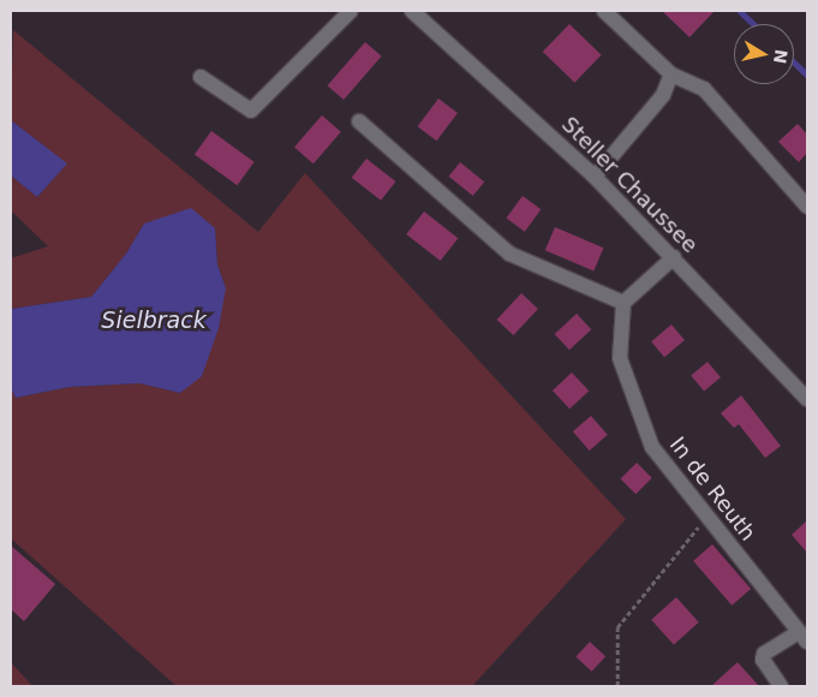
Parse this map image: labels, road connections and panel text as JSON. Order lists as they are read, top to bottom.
{
  "streets": {
    "street": ["Steller Chaussee", "In de Reuth"]
  },
  "water": ["Sielbrack"],
  "north": "right"
}
